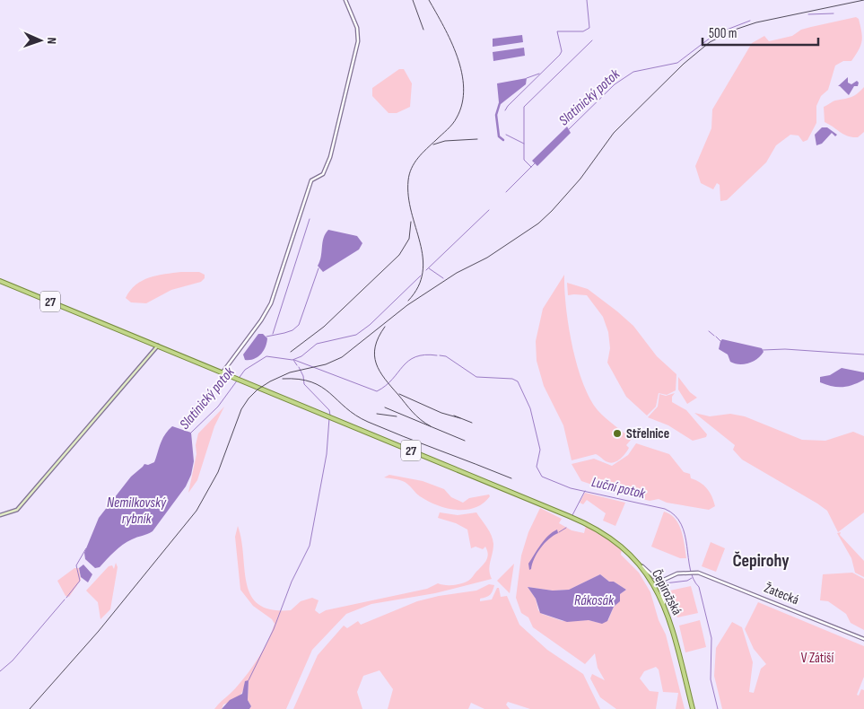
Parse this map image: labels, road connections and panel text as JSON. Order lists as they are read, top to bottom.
{
  "streets": {
    "main road": ["27", "Čepirožská"],
    "street": ["Žatecká"]
  },
  "crossings": [
    ["27", "Čepirožská"],
    ["Čepirožská", "Žatecká"]
  ],
  "districts": ["Čepirohy"],
  "water": [
    "Slatinický potok",
    "Luční potok",
    "Nemilkovský rybník",
    "Rákosák"
  ],
  "parks": ["V Zátiší"],
  "places": ["Střelnice"],
  "scale_bar": "500 m",
  "north": "right"
}
